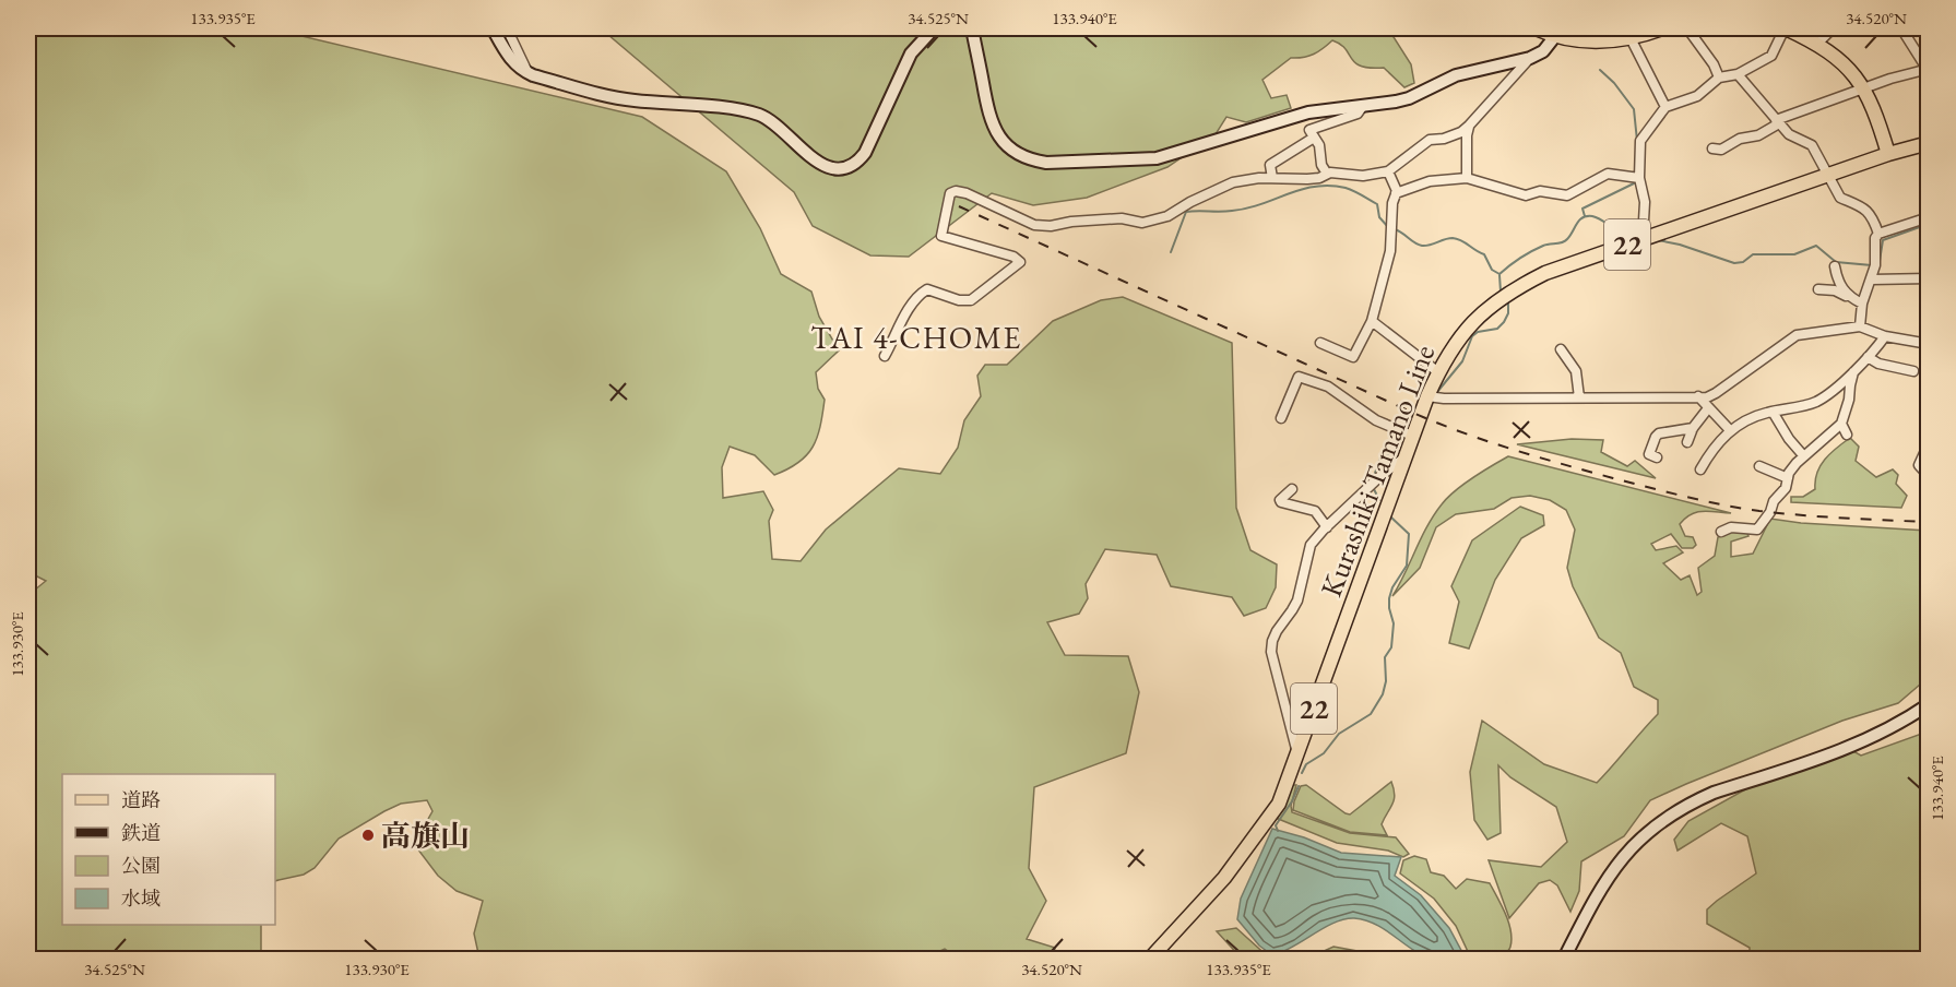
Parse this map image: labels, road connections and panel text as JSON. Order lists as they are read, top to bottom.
{
  "streets": {
    "main road": ["22", "Kurashiki Tamano Line"]
  },
  "districts": ["TAI 4-CHOME"],
  "places": ["高旗山"],
  "legend": [
    "道路",
    "鉄道",
    "公園",
    "水域"
  ],
  "coordinates": [
    "133.935°E",
    "34.525°N",
    "133.940°E",
    "34.520°N",
    "133.930°E"
  ]
}
